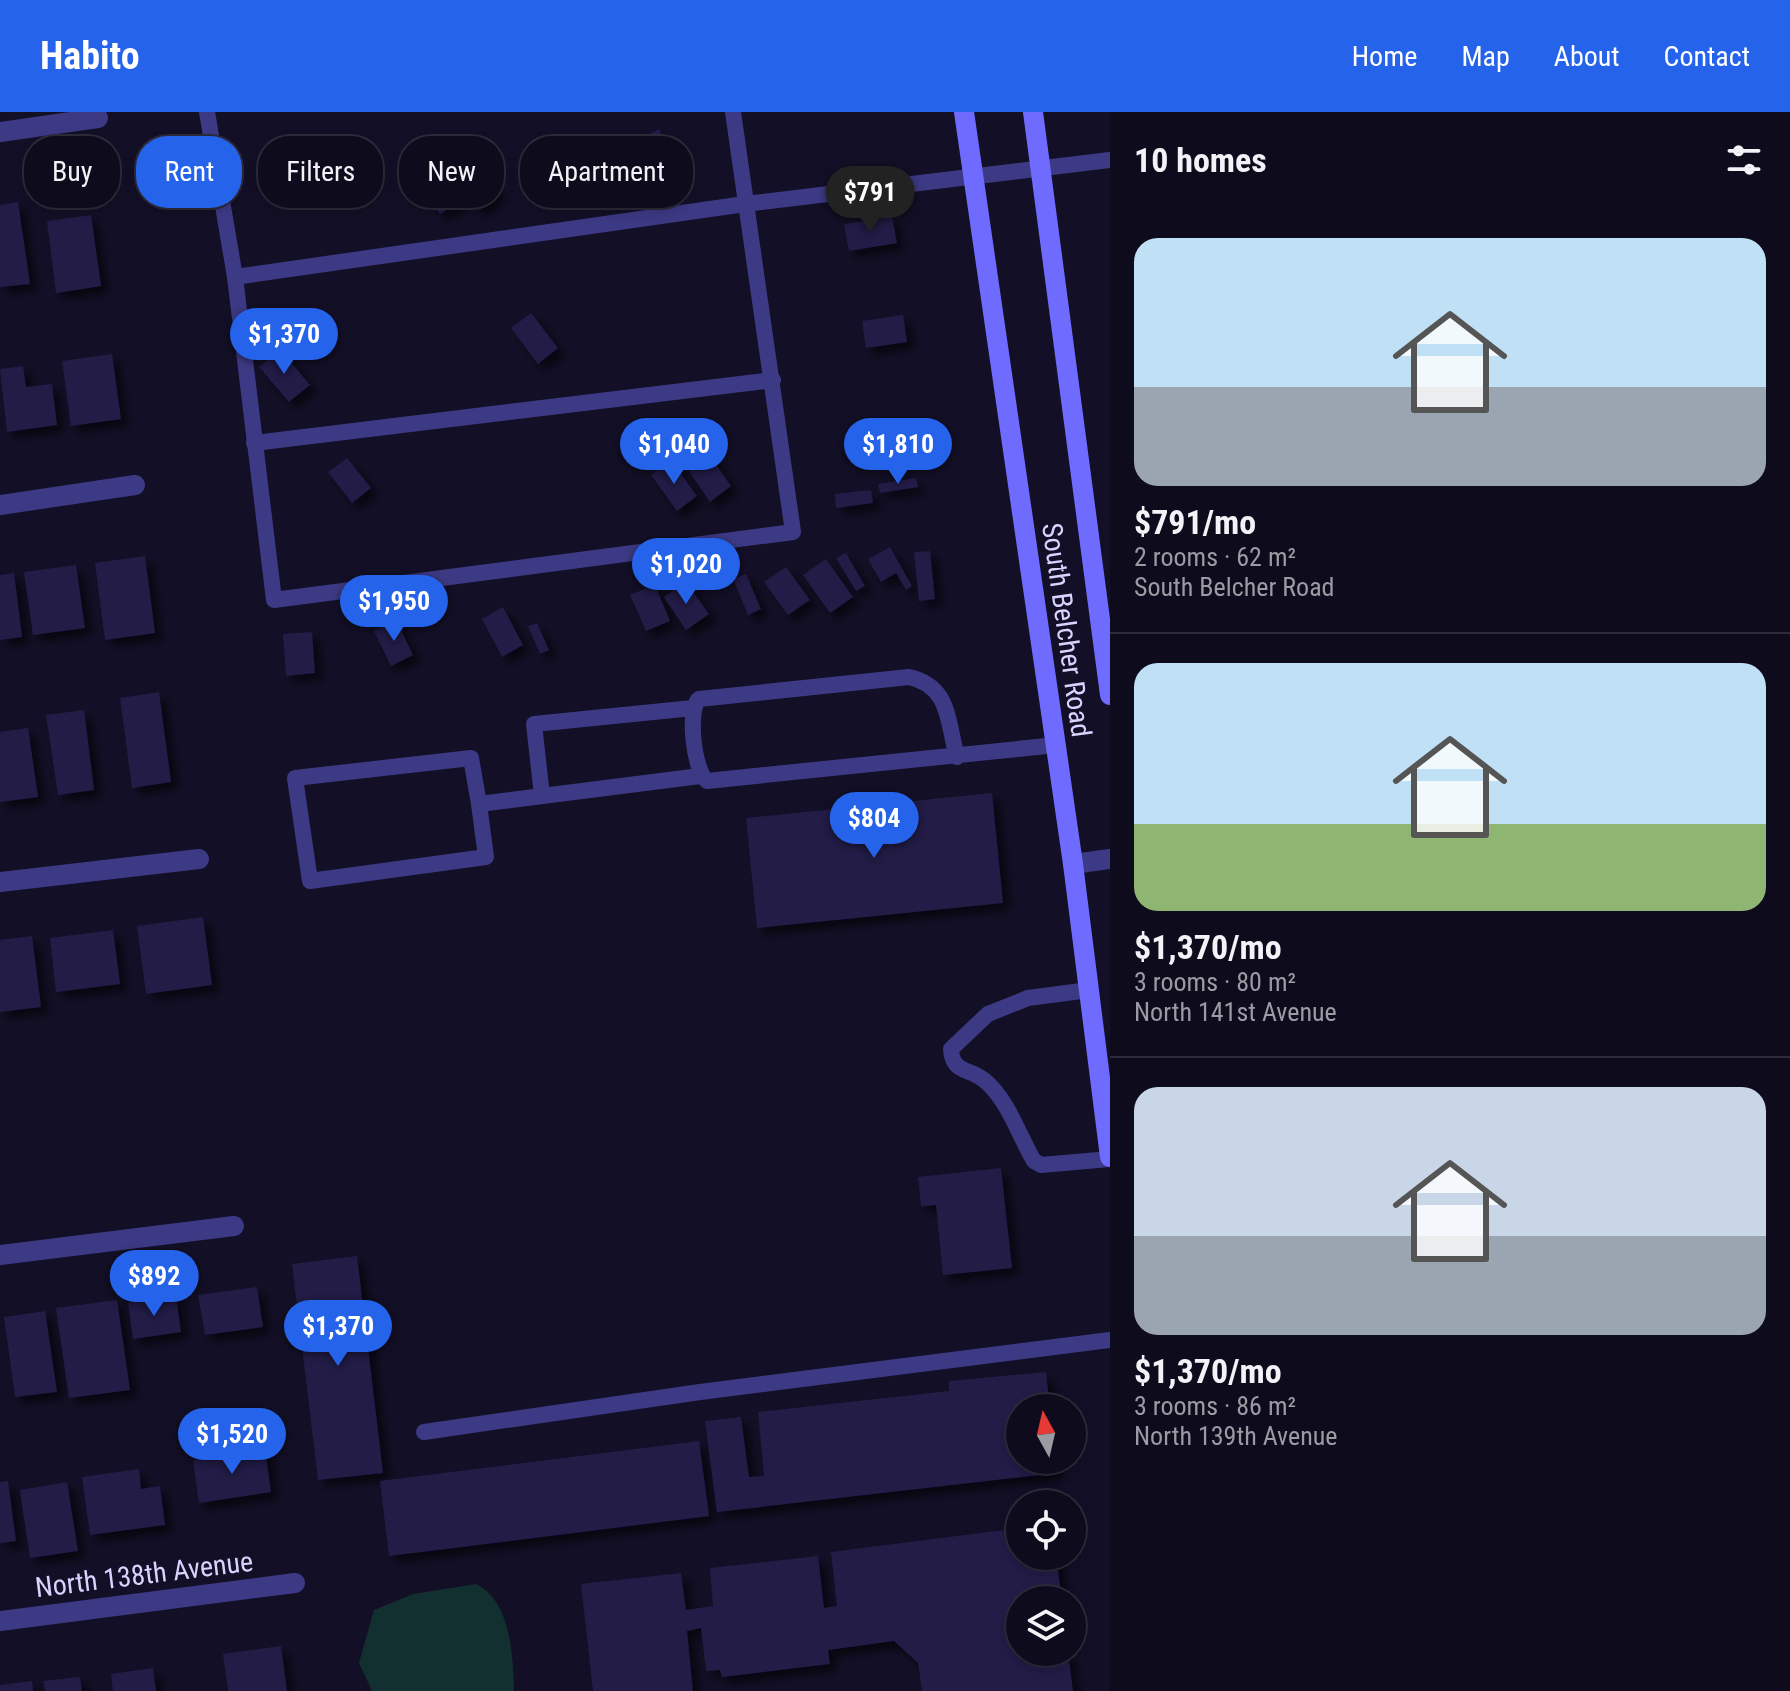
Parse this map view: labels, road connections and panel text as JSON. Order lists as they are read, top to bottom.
{
  "streets": {
    "main road": ["South Belcher Road"],
    "street": ["North 138th Avenue"]
  },
  "north": "top",
  "page": {
    "header": "Habito",
    "nav": [
      "Home",
      "Map",
      "About",
      "Contact"
    ],
    "heading": "10 homes",
    "chip": [
      "Buy",
      "Rent",
      "Filters",
      "New",
      "Apartment"
    ],
    "price": [
      "$791",
      "$1,370",
      "$1,040",
      "$1,810",
      "$1,020",
      "$1,950",
      "$804",
      "$892",
      "$1,370",
      "$1,520"
    ],
    "list": [
      {
        "name": "$791/mo",
        "note": "2 rooms · 62 m² · South Belcher Road"
      },
      {
        "name": "$1,370/mo",
        "note": "3 rooms · 80 m² · North 141st Avenue"
      },
      {
        "name": "$1,370/mo",
        "note": "3 rooms · 86 m² · North 139th Avenue"
      }
    ]
  }
}
